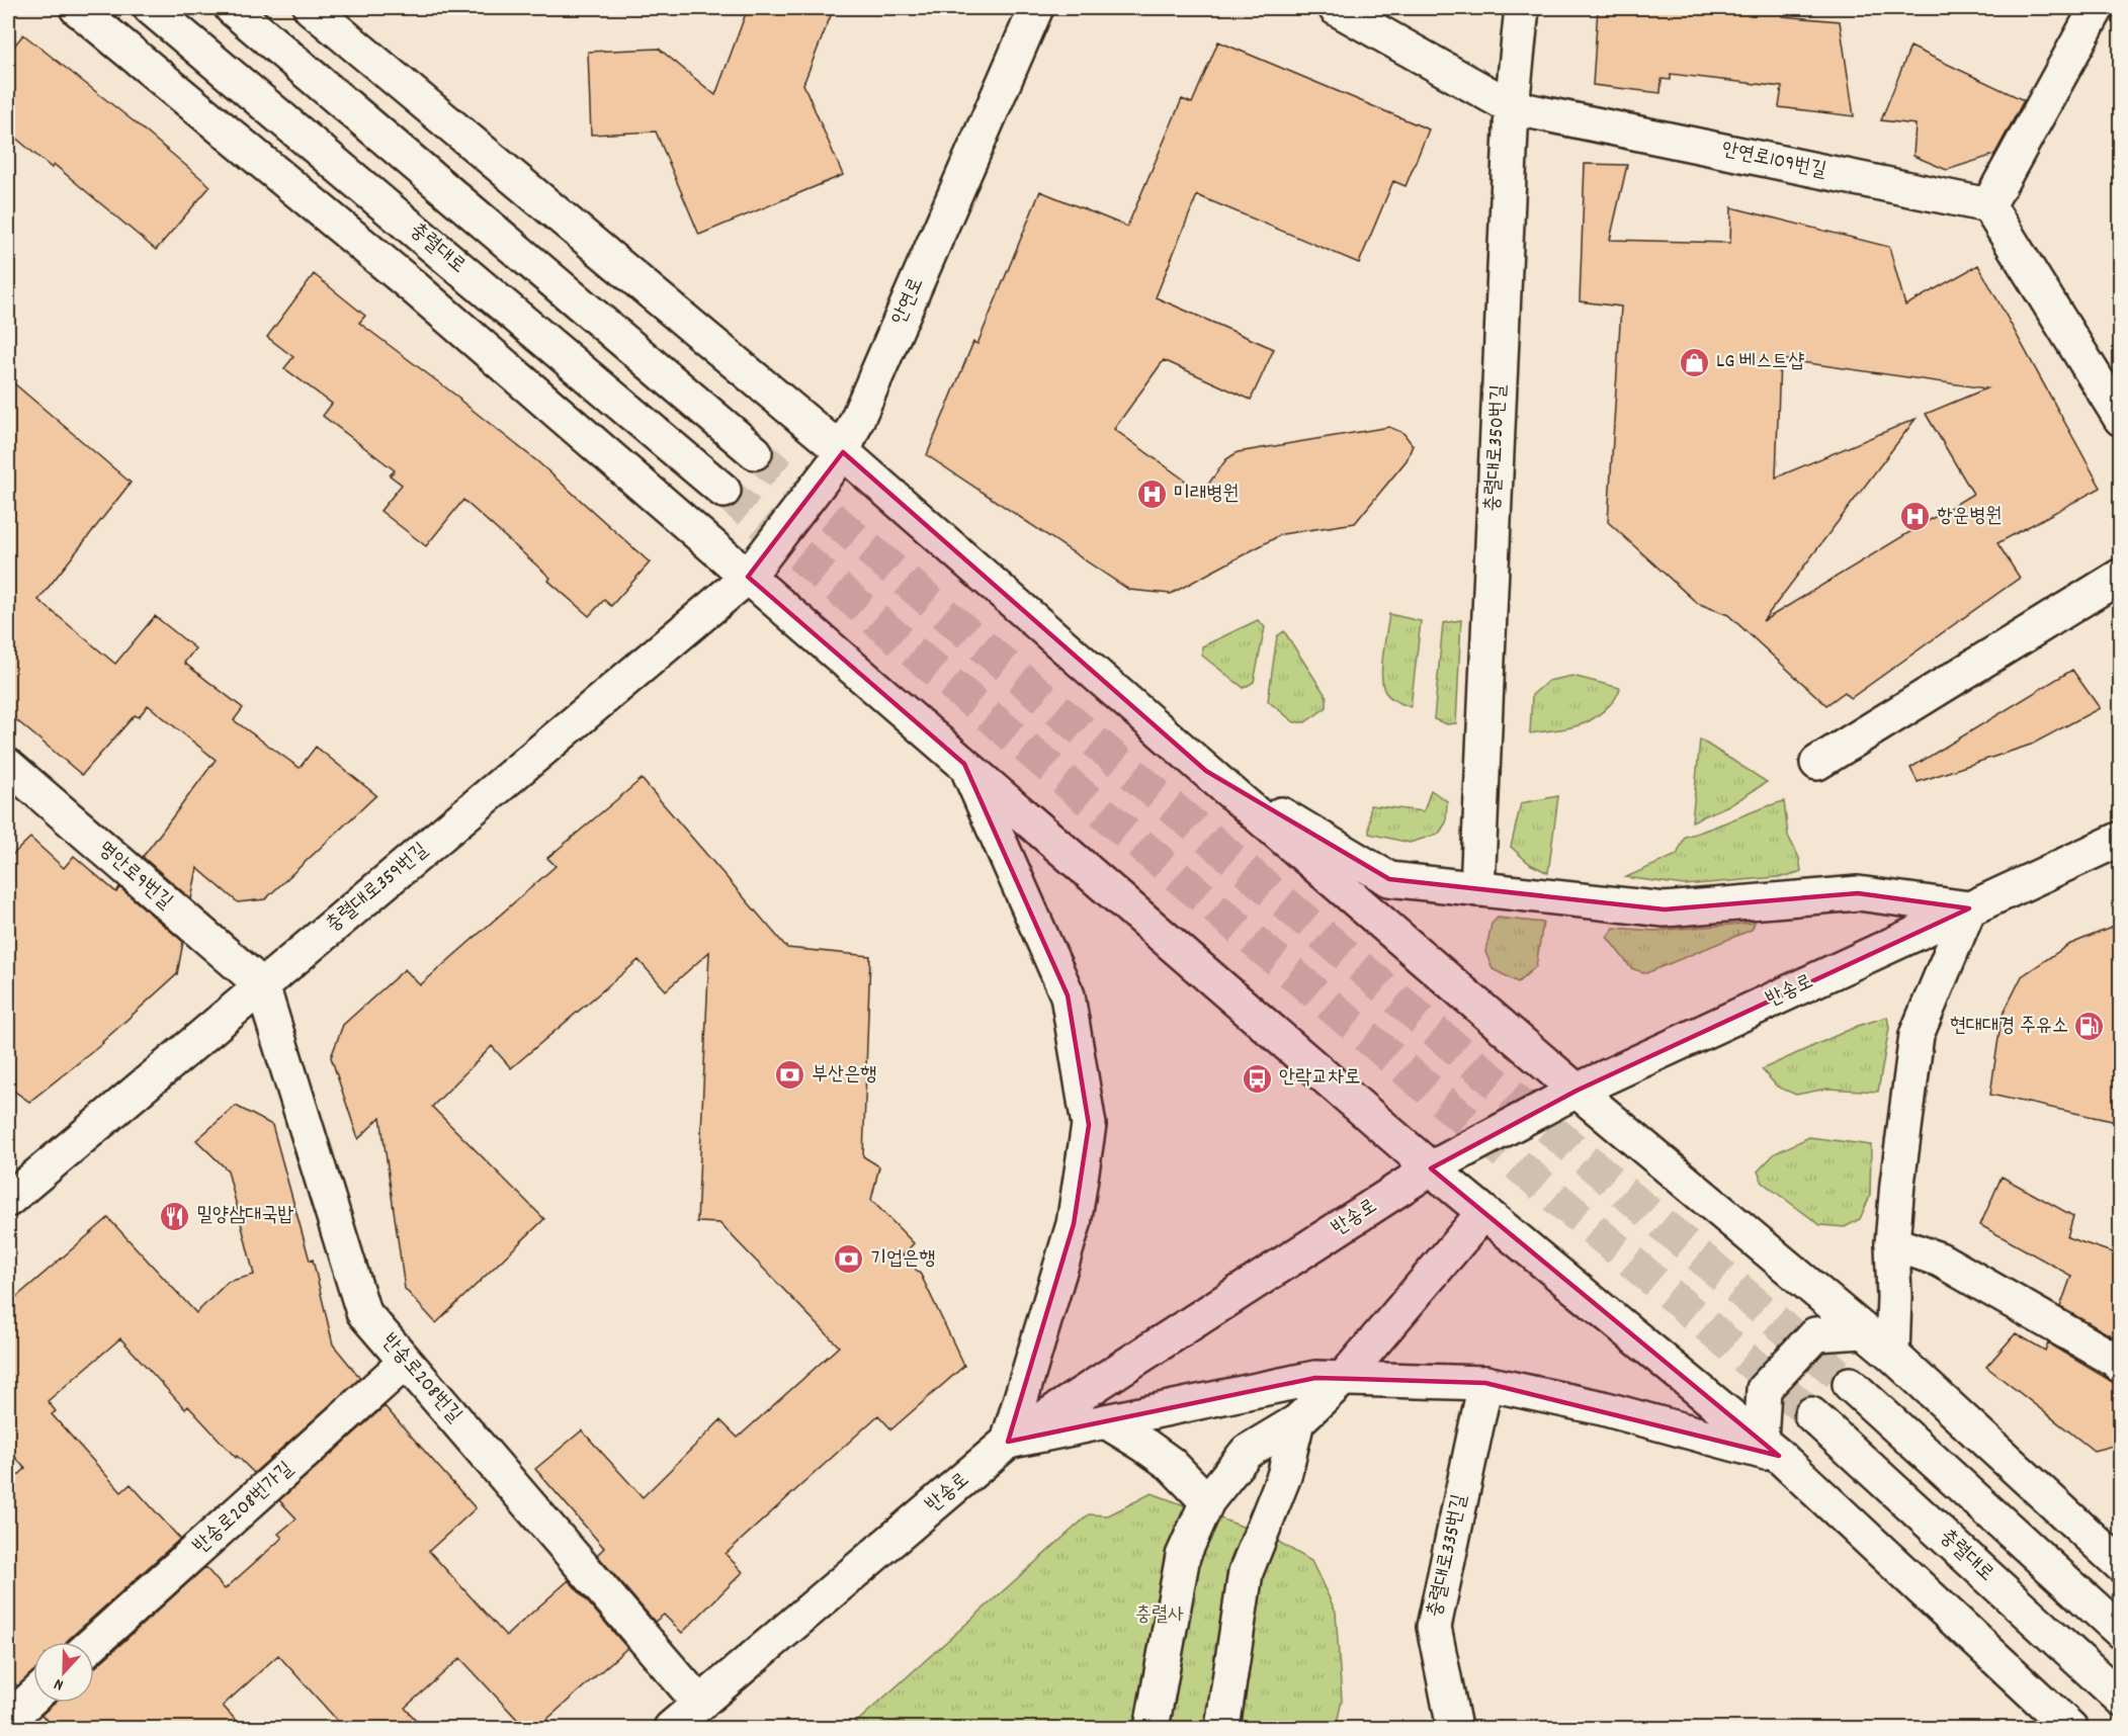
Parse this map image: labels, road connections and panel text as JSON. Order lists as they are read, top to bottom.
{
  "streets": {
    "main road": [
      "안연로109번길",
      "충렬대로",
      "안연로",
      "충렬대로350번길",
      "명안로9번길",
      "충렬대로359번길",
      "반송로",
      "반송로208번길",
      "반송로208번가길",
      "충렬대로335번길"
    ]
  },
  "crossings": [
    ["안연로109번길", "충렬대로350번길"],
    ["안연로", "충렬대로359번길"],
    ["명안로9번길", "충렬대로359번길"],
    ["명안로9번길", "반송로208번길"],
    ["충렬대로359번길", "반송로208번길"],
    ["반송로", "반송로208번길"],
    ["반송로208번길", "반송로208번가길"]
  ],
  "parks": ["충렬사"],
  "places": {
    "shop": ["LG 베스트샵"],
    "hospital": ["미래병원", "항운병원"],
    "fuel station": ["현대대경 주유소"],
    "bank": ["부산은행", "기업은행"],
    "bus stop": ["안락교차로"],
    "restaurant": ["밀양삼대국밥"]
  },
  "north": "bottom"
}
